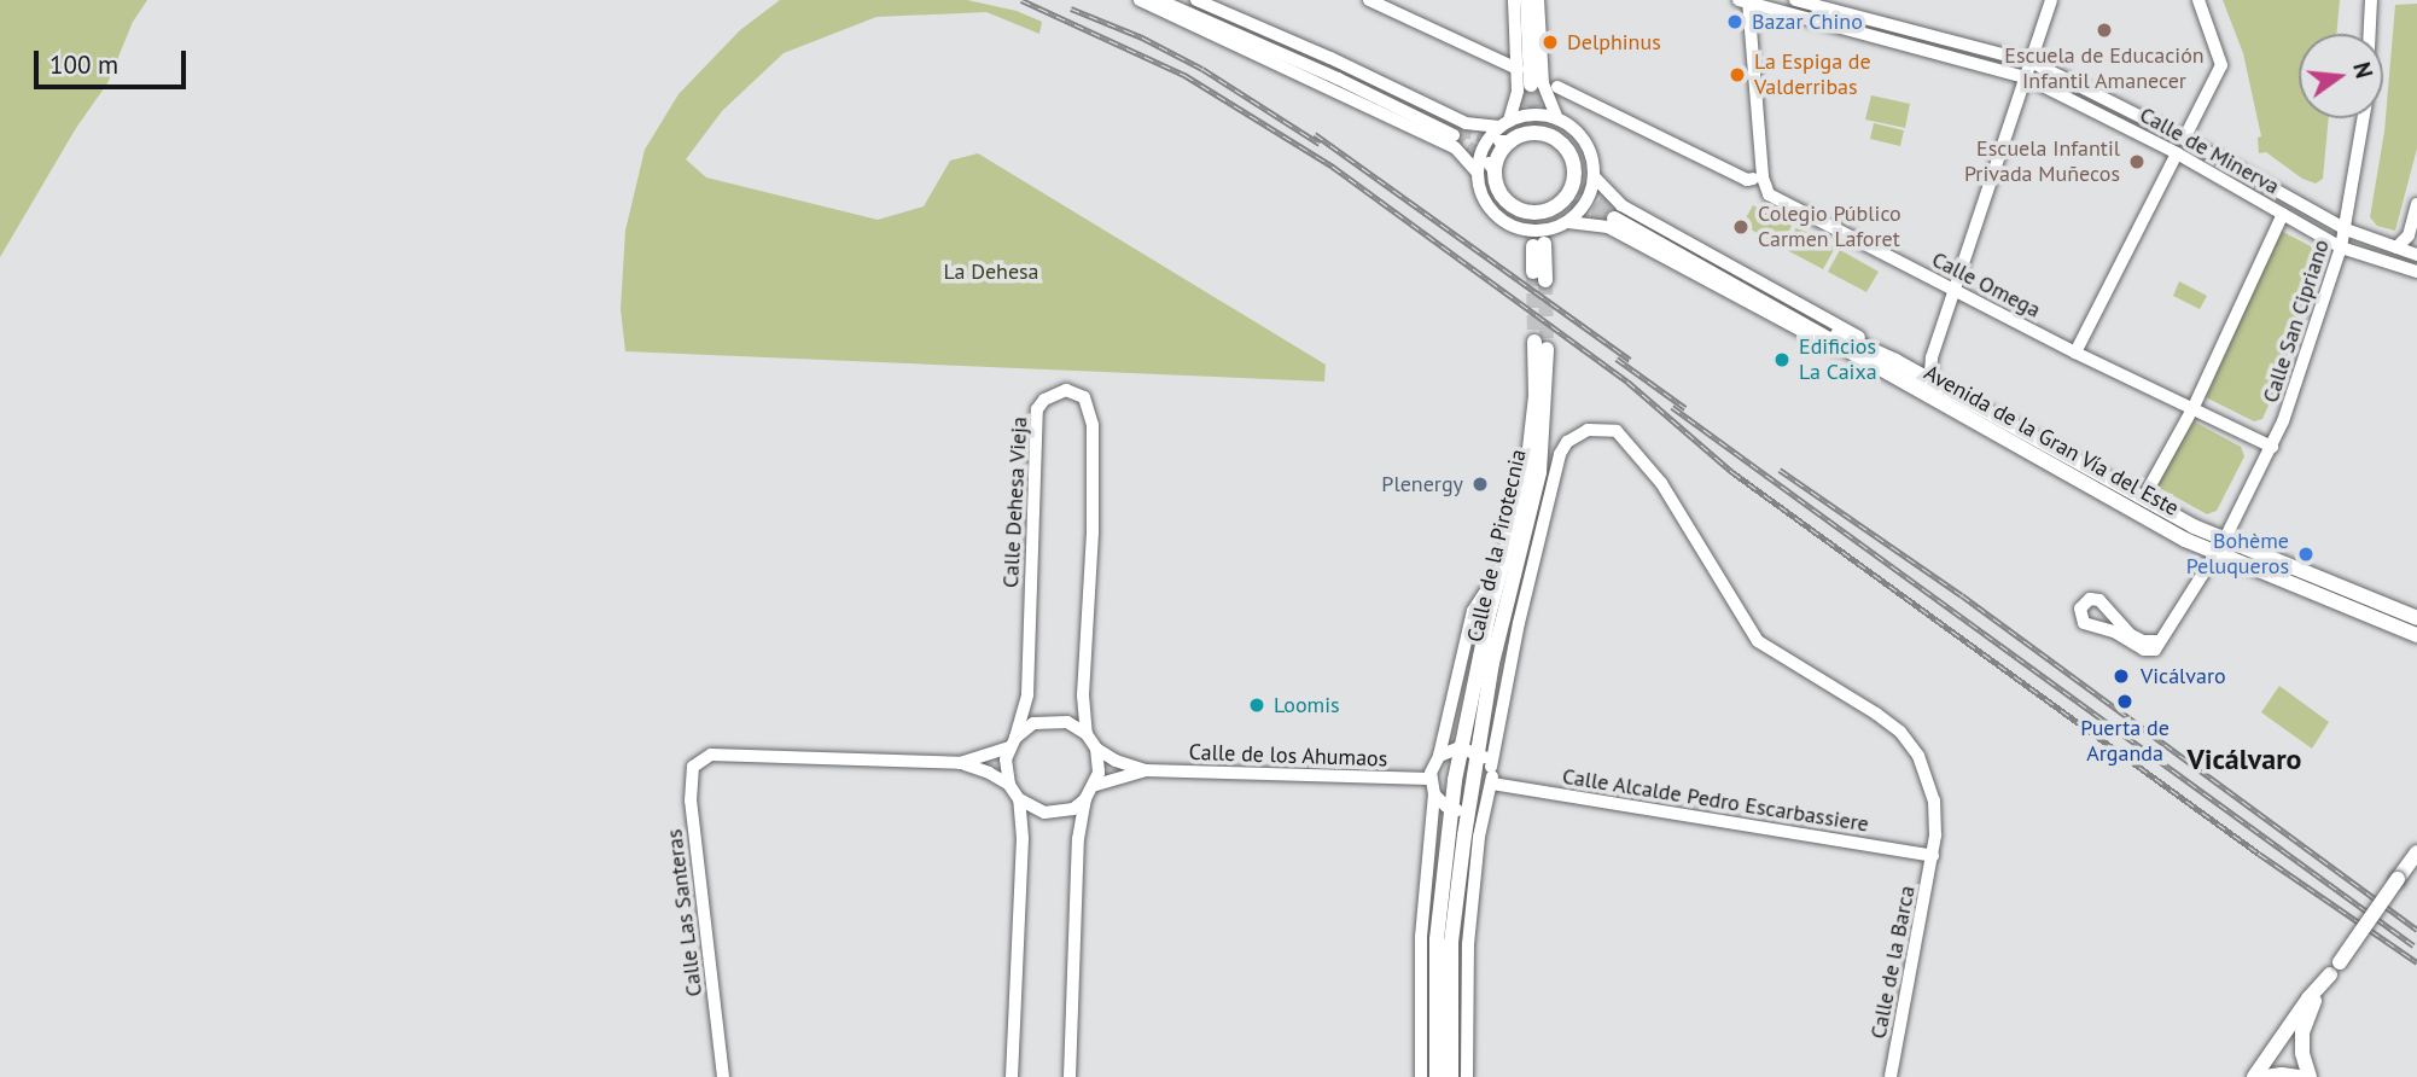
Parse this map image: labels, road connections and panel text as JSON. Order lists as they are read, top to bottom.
{
  "streets": {
    "main road": ["Avenida de la Gran Vía del Este", "Calle de la Pirotecnia"],
    "street": [
      "Calle de Minerva",
      "Calle Omega",
      "Calle San Cipriano",
      "Calle Dehesa Vieja",
      "Calle de los Ahumaos",
      "Calle Alcalde Pedro Escarbassiere",
      "Calle Las Santeras",
      "Calle de la Barca"
    ]
  },
  "crossings": [
    ["Calle de Minerva", "Calle Omega"],
    ["Calle de Minerva", "Calle San Cipriano"],
    ["Calle Omega", "Calle San Cipriano"],
    ["Calle San Cipriano", "Avenida de la Gran Vía del Este"],
    ["Calle Dehesa Vieja", "Calle de los Ahumaos"],
    ["Calle de la Pirotecnia", "Calle de los Ahumaos"],
    ["Calle de la Pirotecnia", "Calle Alcalde Pedro Escarbassiere"],
    ["Calle de la Pirotecnia", "Calle de la Barca"],
    ["Calle Alcalde Pedro Escarbassiere", "Calle de la Barca"]
  ],
  "districts": ["Vicálvaro"],
  "parks": ["La Dehesa"],
  "places": [
    "Bazar Chino",
    "Escuela de Educación Infantil Amanecer",
    "Delphinus",
    "La Espiga de Valderribas",
    "Escuela Infantil Privada Muñecos",
    "Colegio Público Carmen Laforet",
    "Edificios La Caixa",
    "Plenergy",
    "Bohème Peluqueros",
    "Vicálvaro",
    "Puerta de Arganda",
    "Loomis"
  ],
  "scale_bar": "100 m",
  "north": "right"
}
